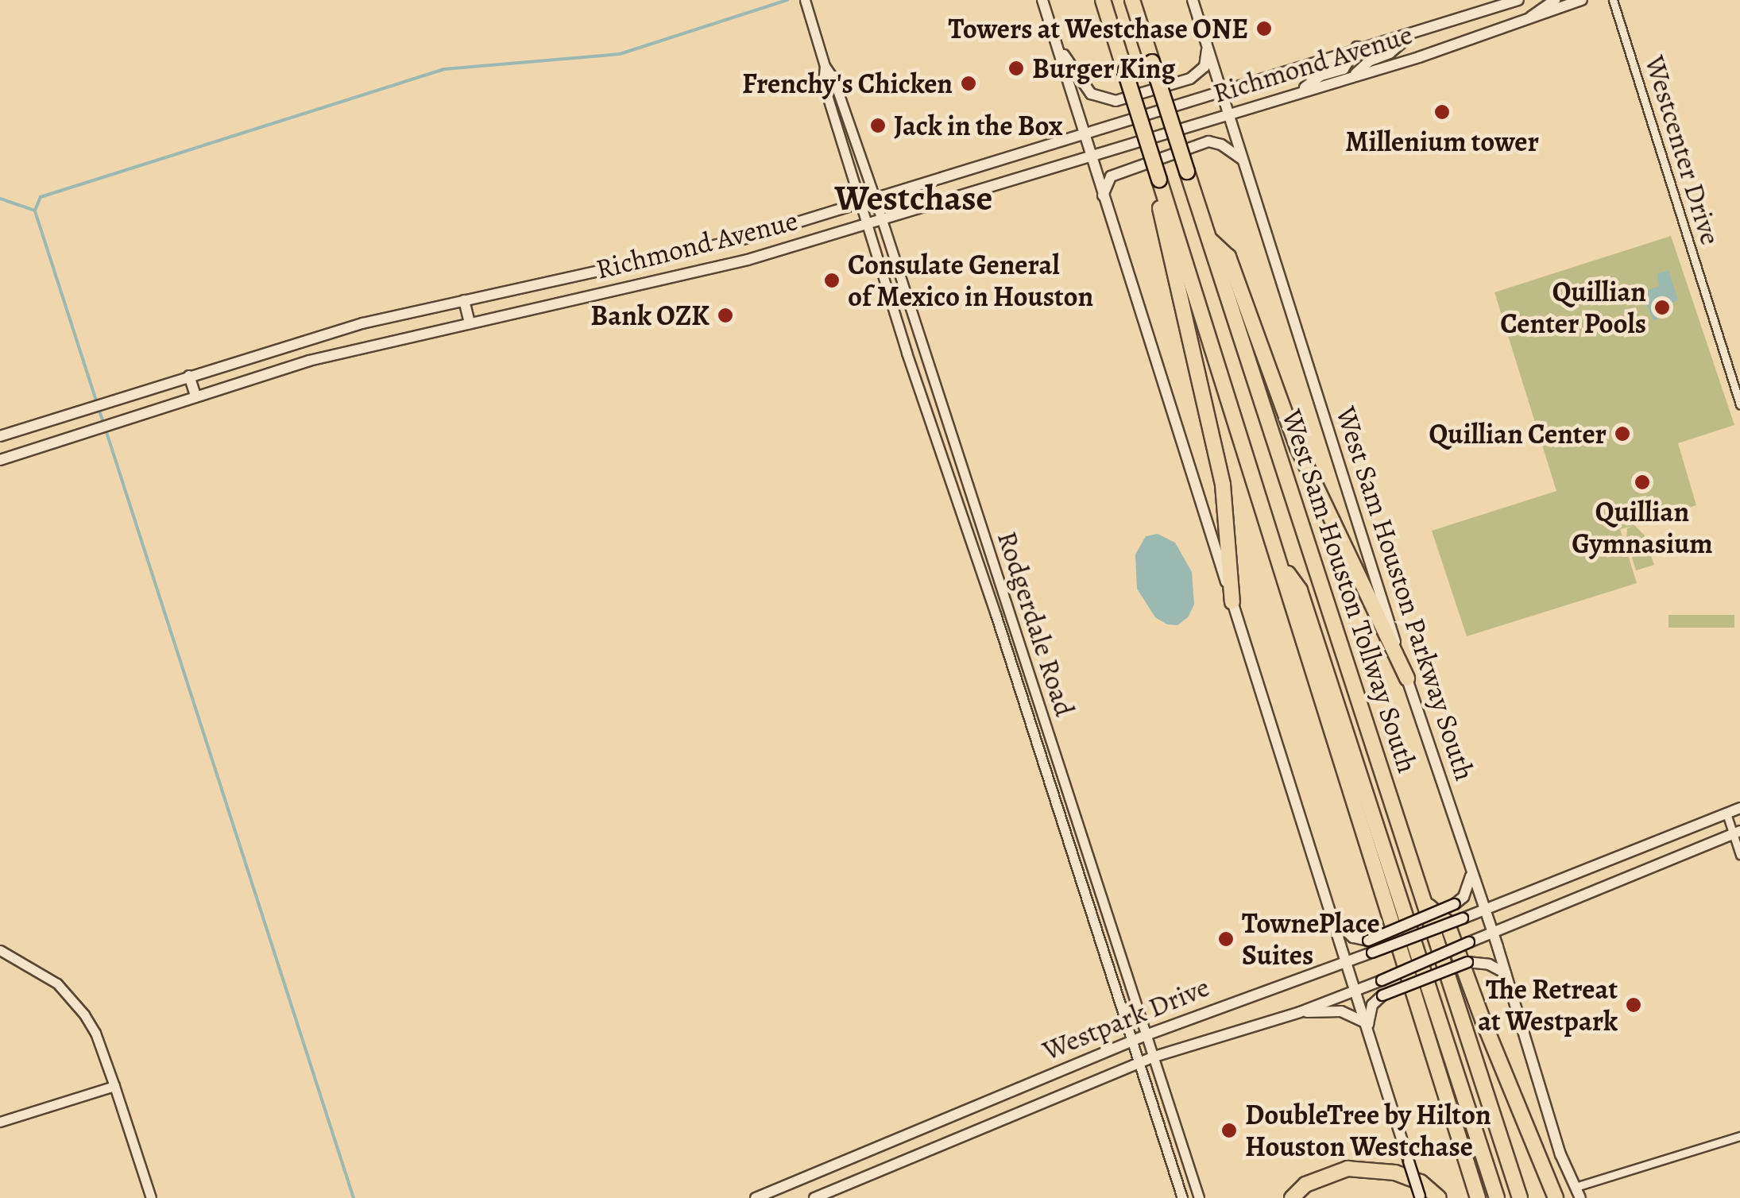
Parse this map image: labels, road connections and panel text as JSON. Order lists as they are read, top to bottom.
{
  "streets": {
    "highway": ["West Sam Houston Tollway South"],
    "main road": ["Richmond Avenue", "West Sam Houston Parkway South", "Westpark Drive"],
    "street": ["Westcenter Drive", "Rodgerdale Road"]
  },
  "crossings": [
    ["Richmond Avenue", "West Sam Houston Parkway South"],
    ["Richmond Avenue", "Rodgerdale Road"],
    ["West Sam Houston Parkway South", "Westpark Drive"],
    ["Rodgerdale Road", "Westpark Drive"]
  ],
  "districts": ["Westchase"],
  "places": [
    "Towers at Westchase ONE",
    "Burger King",
    "Frenchy's Chicken",
    "Millenium tower",
    "Jack in the Box",
    "Consulate General of Mexico in Houston",
    "Quillian Center Pools",
    "Bank OZK",
    "Quillian Center",
    "Quillian Gymnasium",
    "TownePlace Suites",
    "The Retreat at Westpark",
    "DoubleTree by Hilton Houston Westchase"
  ]
}
